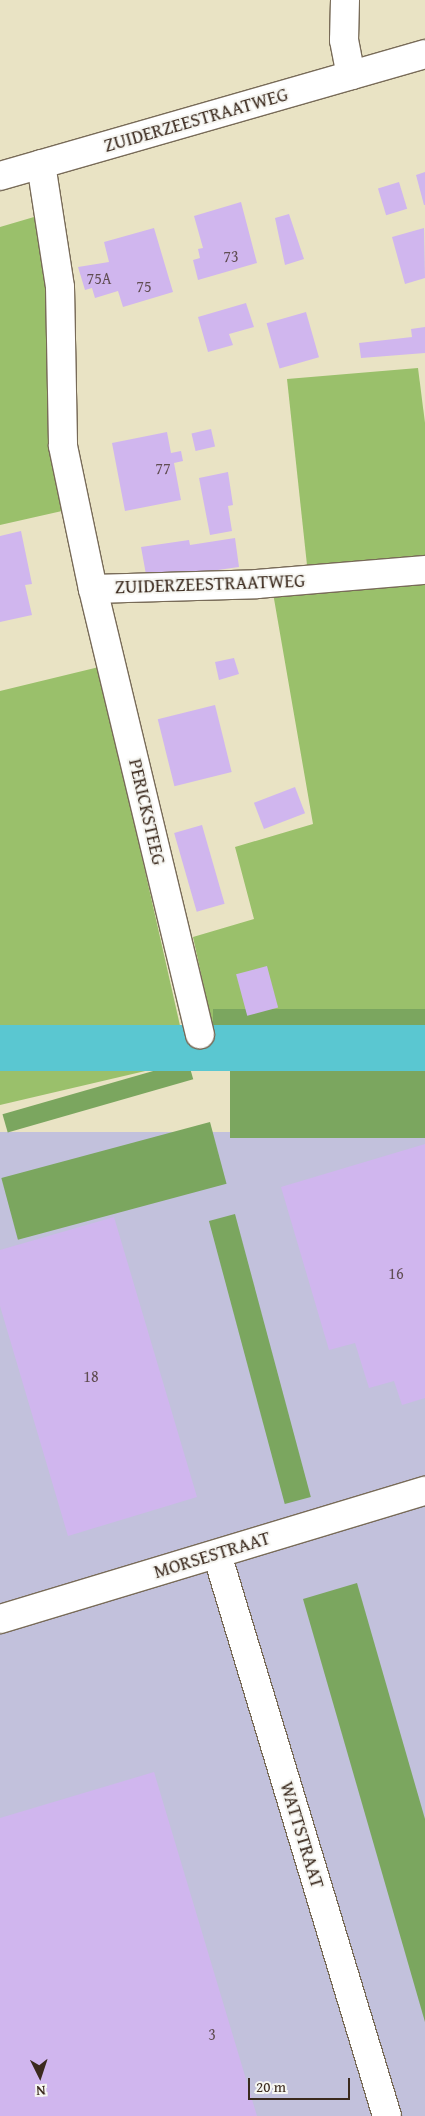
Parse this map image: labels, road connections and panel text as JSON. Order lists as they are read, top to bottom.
{
  "streets": {
    "street": [
      "ZUIDERZEESTRAATWEG",
      "PERICKSTEEG",
      "MORSESTRAAT",
      "WATTSTRAAT"
    ]
  },
  "crossings": [
    ["ZUIDERZEESTRAATWEG", "PERICKSTEEG"],
    ["MORSESTRAAT", "WATTSTRAAT"]
  ],
  "house_numbers": [
    "73",
    "75A",
    "75",
    "77",
    "16",
    "18",
    "3"
  ],
  "scale_bar": "20 m",
  "north": "bottom"
}
